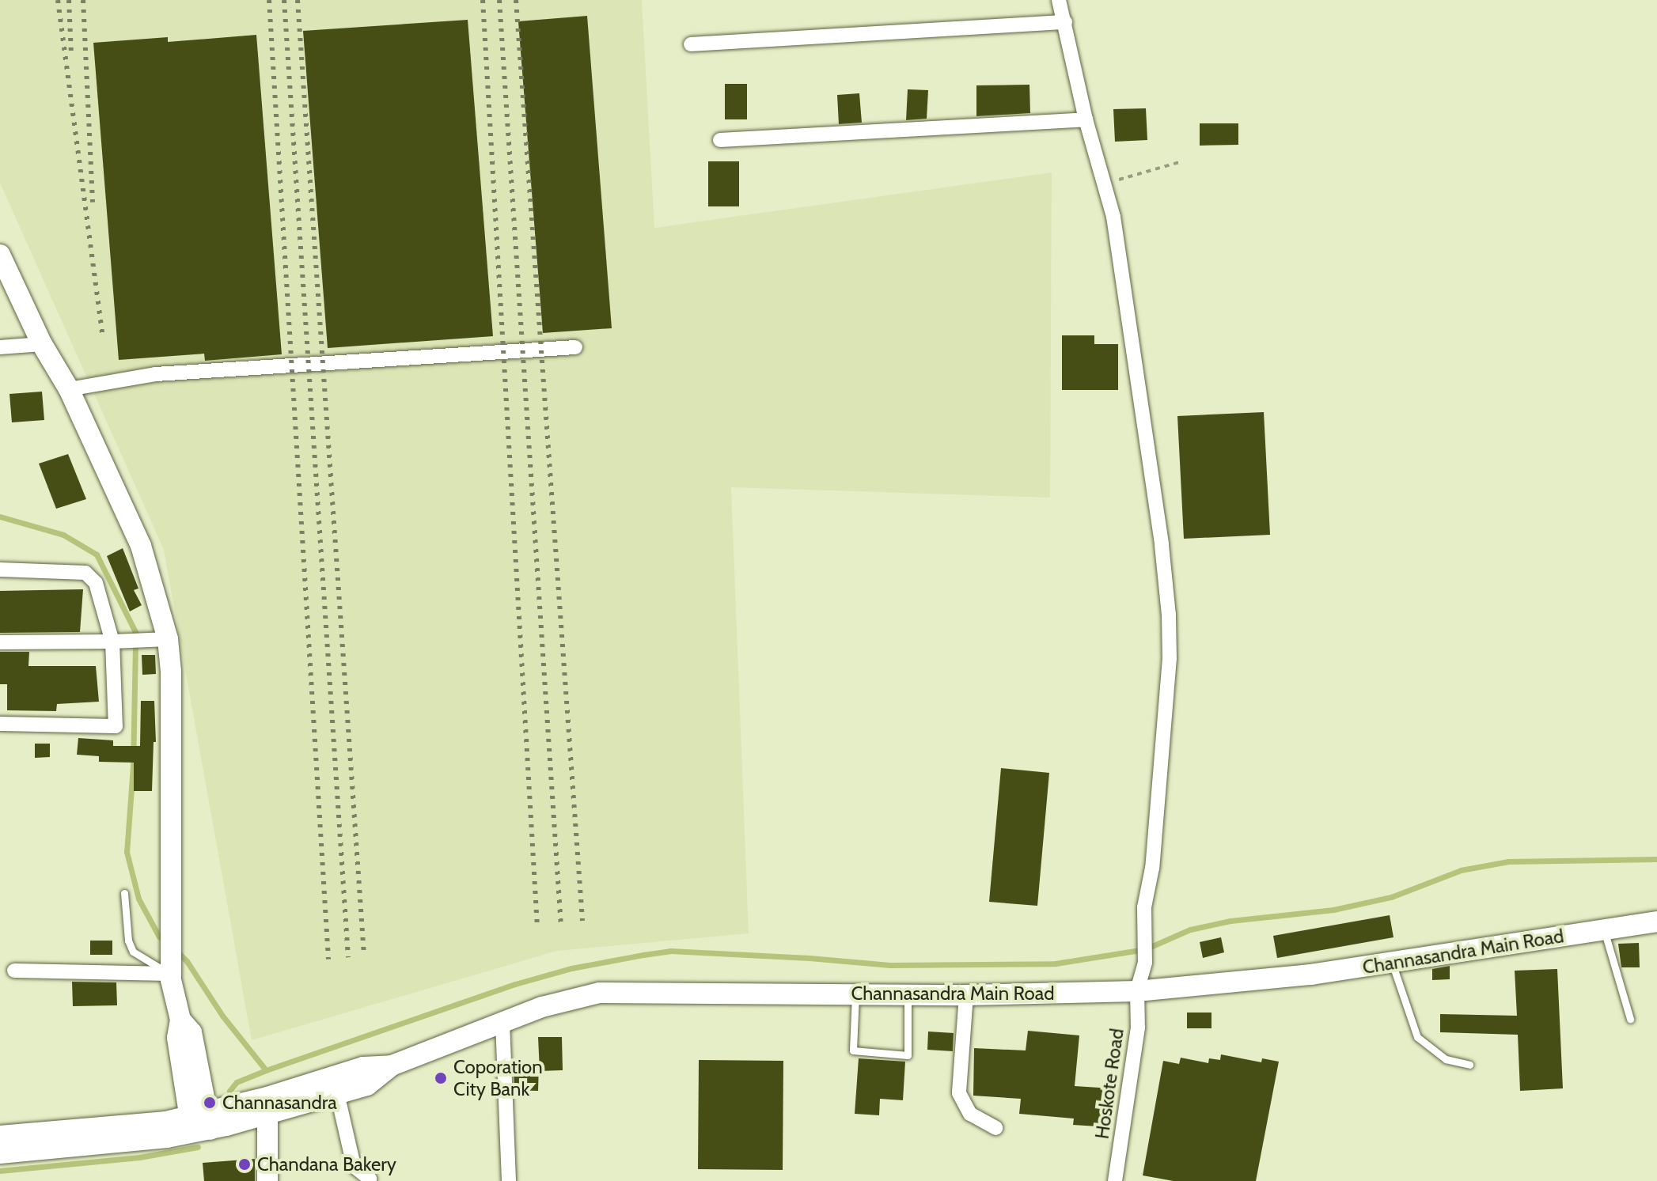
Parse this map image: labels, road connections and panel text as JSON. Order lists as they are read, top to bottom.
{
  "streets": {
    "main road": ["Channasandra Main Road"],
    "street": ["Hoskote Road"]
  },
  "crossings": [
    ["Channasandra Main Road", "Hoskote Road"]
  ],
  "places": ["Coporation City Bank", "Channasandra", "Chandana Bakery"]
}
